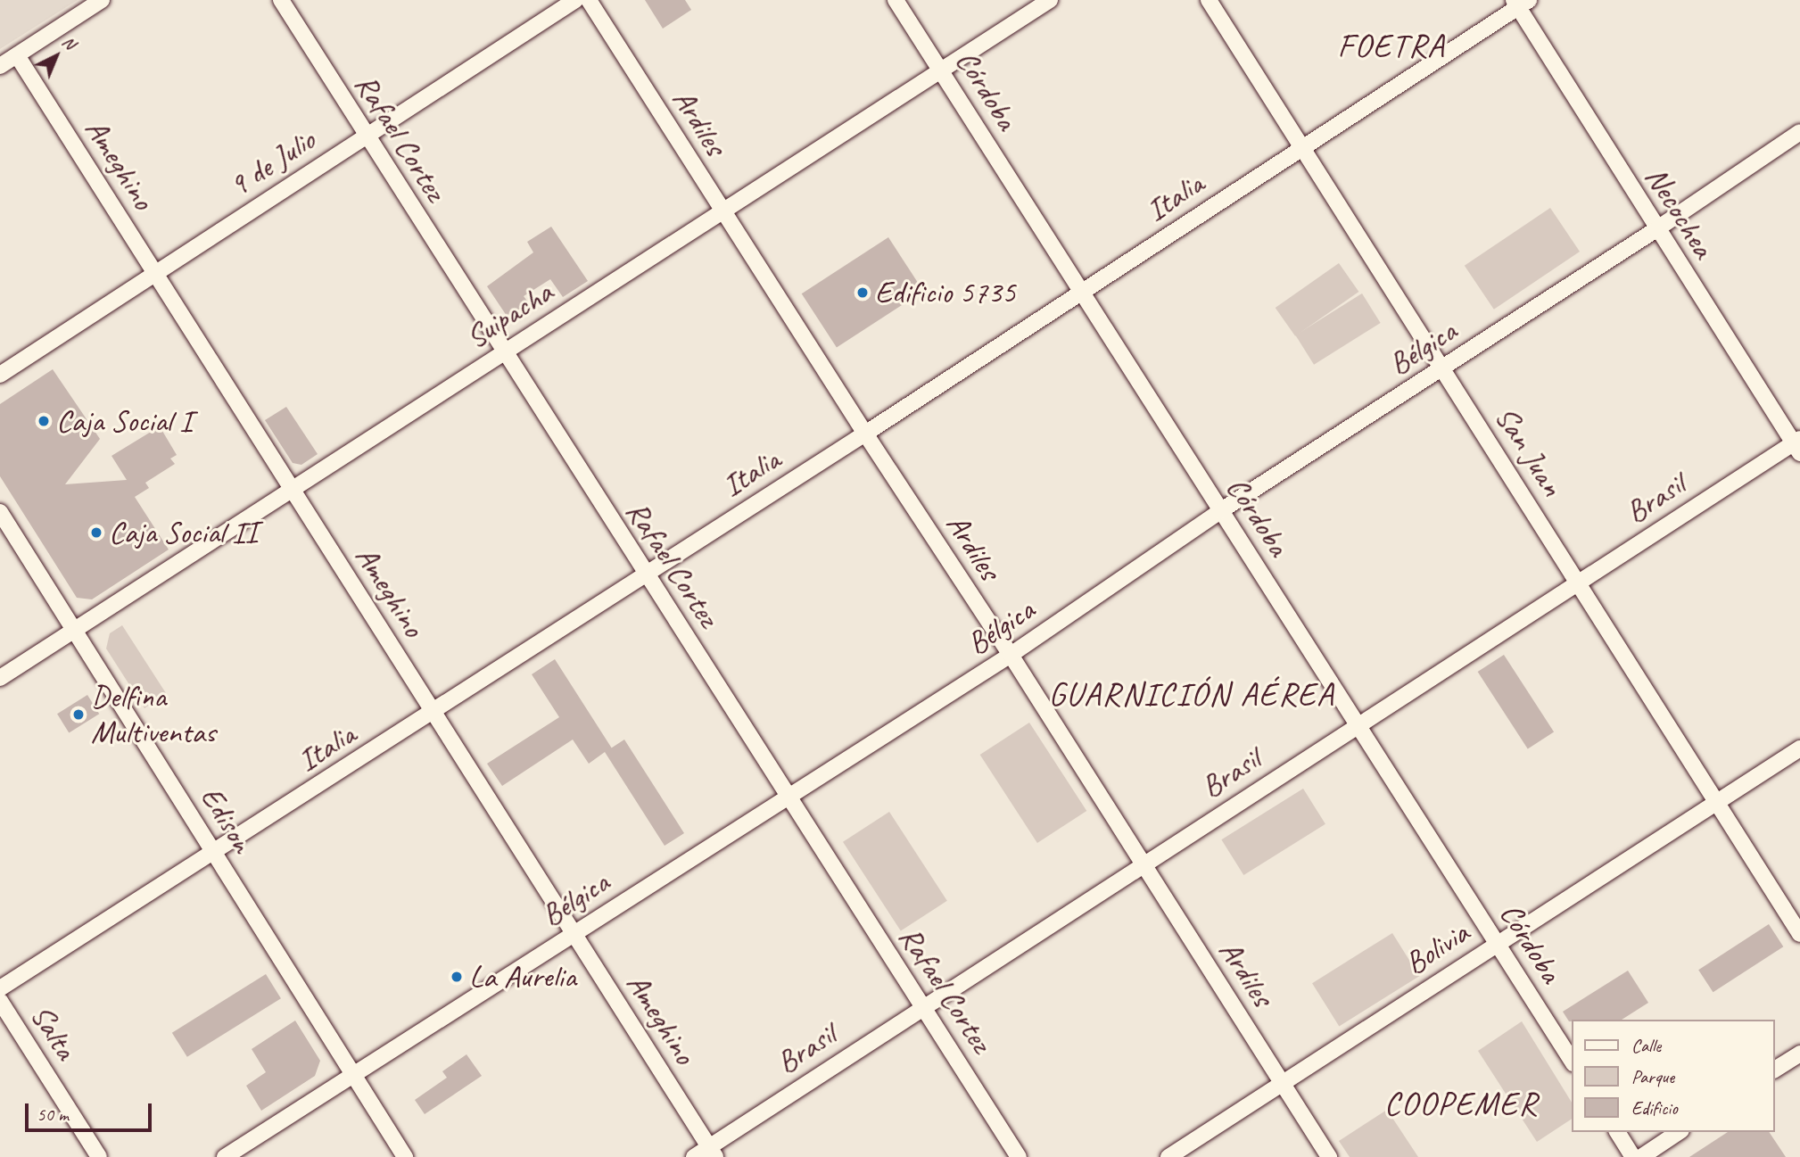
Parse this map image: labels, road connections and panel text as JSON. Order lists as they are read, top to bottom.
{
  "streets": {
    "street": [
      "Córdoba",
      "Ardiles",
      "Rafael Cortez",
      "9 de Julio",
      "Ameghino",
      "Italia",
      "Necochea",
      "Suipacha",
      "Bélgica",
      "San Juan",
      "Brasil",
      "Edison",
      "Bolivia",
      "Salta"
    ]
  },
  "crossings": [
    ["Córdoba", "Italia"],
    ["Córdoba", "Suipacha"],
    ["Córdoba", "Bélgica"],
    ["Córdoba", "Brasil"],
    ["Córdoba", "Bolivia"],
    ["Ardiles", "Italia"],
    ["Ardiles", "Suipacha"],
    ["Ardiles", "Bélgica"],
    ["Ardiles", "Brasil"],
    ["Ardiles", "Bolivia"],
    ["Rafael Cortez", "9 de Julio"],
    ["Rafael Cortez", "Italia"],
    ["Rafael Cortez", "Suipacha"],
    ["Rafael Cortez", "Bélgica"],
    ["Rafael Cortez", "Brasil"],
    ["9 de Julio", "Ameghino"],
    ["Ameghino", "Italia"],
    ["Ameghino", "Suipacha"],
    ["Ameghino", "Bélgica"],
    ["Ameghino", "Brasil"],
    ["Italia", "Necochea"],
    ["Italia", "San Juan"],
    ["Italia", "Edison"],
    ["Necochea", "Bélgica"],
    ["Necochea", "Brasil"],
    ["Suipacha", "Edison"],
    ["Bélgica", "San Juan"],
    ["Bélgica", "Edison"],
    ["San Juan", "Brasil"],
    ["San Juan", "Bolivia"]
  ],
  "districts": ["FOETRA", "GUARNICIÓN AÉREA", "COOPEMER"],
  "places": [
    "Edificio 5735",
    "Caja Social I",
    "Caja Social II",
    "Delfina Multiventas",
    "La Aurelia"
  ],
  "legend": ["Calle", "Parque", "Edificio"],
  "scale_bar": "50 m",
  "north": "top right"
}
